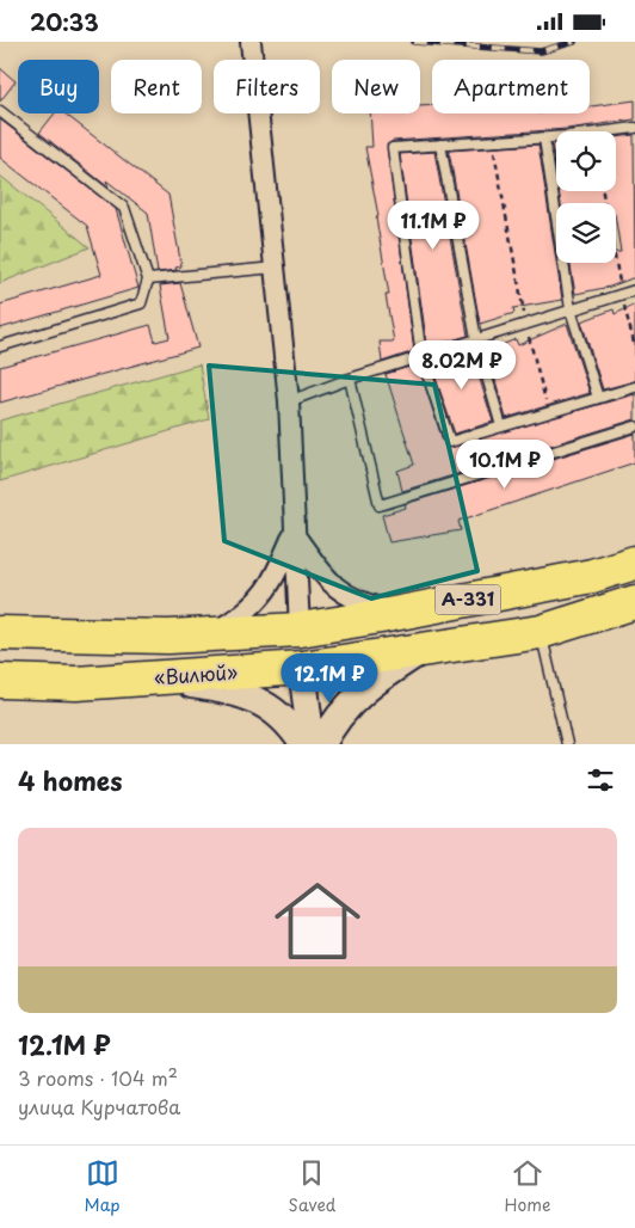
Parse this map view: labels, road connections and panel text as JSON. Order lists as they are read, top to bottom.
{
  "streets": {
    "highway": ["А-331", "«Вилюй»"]
  },
  "page": {
    "status": "20:33",
    "chip": [
      "Buy",
      "Rent",
      "Filters",
      "New",
      "Apartment"
    ],
    "price": [
      "11.1M ₽",
      "8.02M ₽",
      "10.1M ₽",
      "12.1M ₽"
    ],
    "heading": "4 homes",
    "list": [
      {
        "name": "12.1M ₽",
        "note": "3 rooms · 104 m² · улица Курчатова"
      }
    ],
    "tabs": ["Map", "Saved", "Home"]
  }
}
